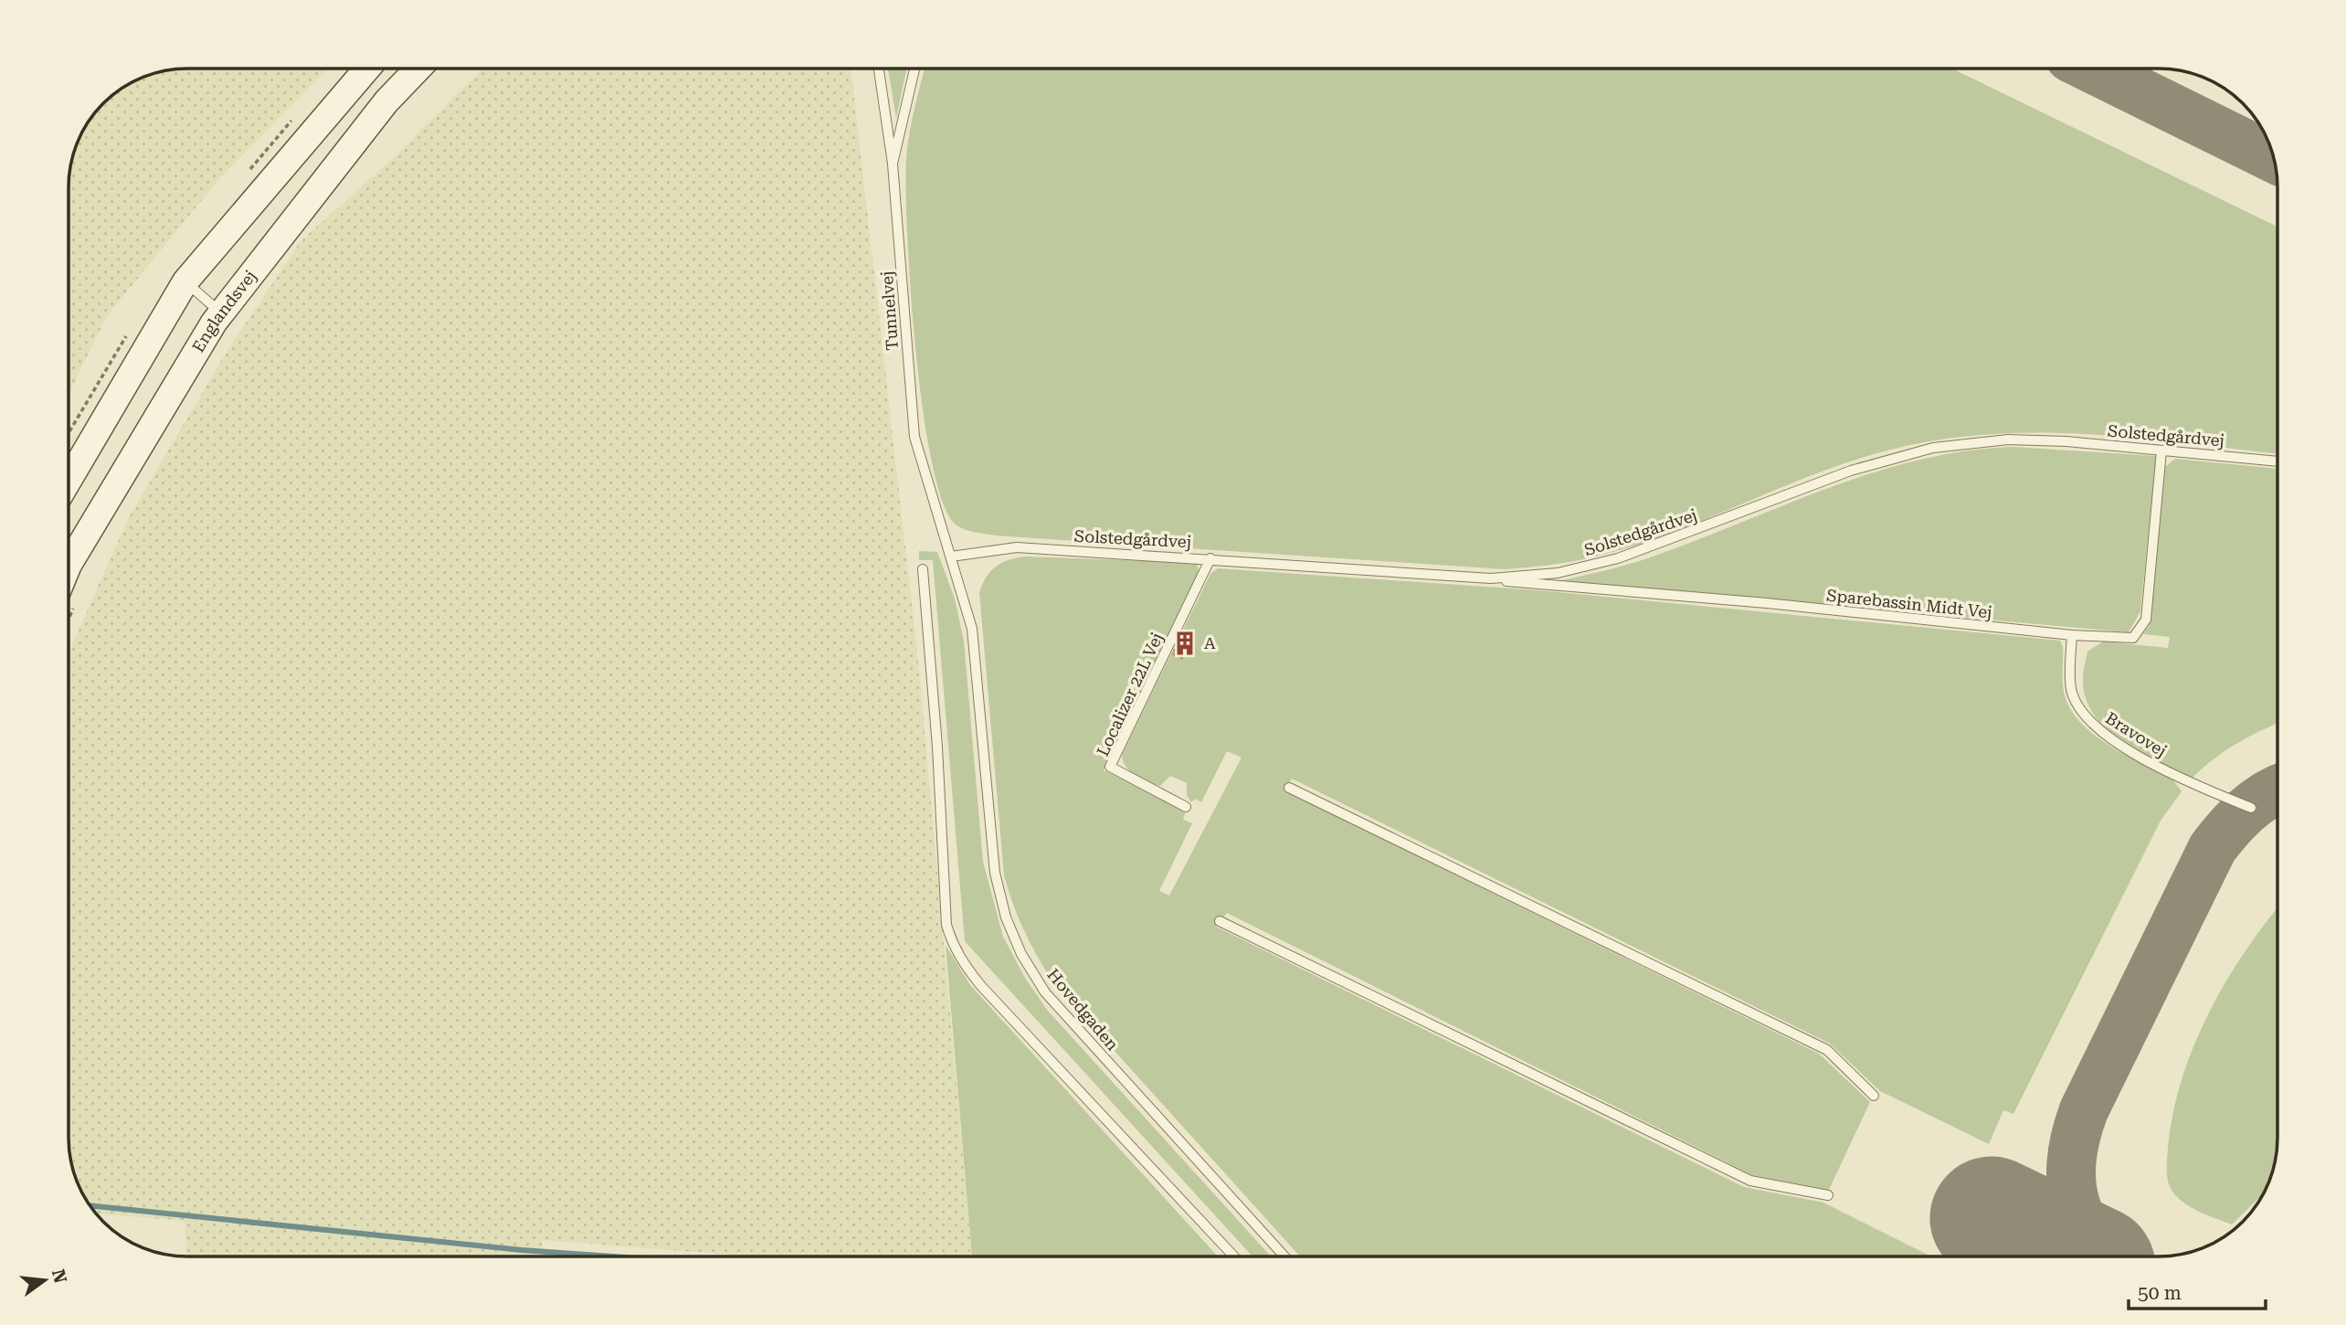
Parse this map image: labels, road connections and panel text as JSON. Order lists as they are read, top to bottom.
{
  "streets": {
    "main road": ["Englandsvej"],
    "lane": [
      "Tunnelvej",
      "Solstedgårdvej",
      "Sparebassin Midt Vej",
      "Localizer 22L Vej",
      "Bravovej",
      "Hovedgaden"
    ]
  },
  "crossings": [
    ["Tunnelvej", "Solstedgårdvej"],
    ["Tunnelvej", "Hovedgaden"],
    ["Solstedgårdvej", "Sparebassin Midt Vej"],
    ["Solstedgårdvej", "Localizer 22L Vej"],
    ["Solstedgårdvej", "Hovedgaden"],
    ["Sparebassin Midt Vej", "Bravovej"]
  ],
  "places": {
    "building": ["A"]
  },
  "scale_bar": "50 m",
  "north": "right"
}
